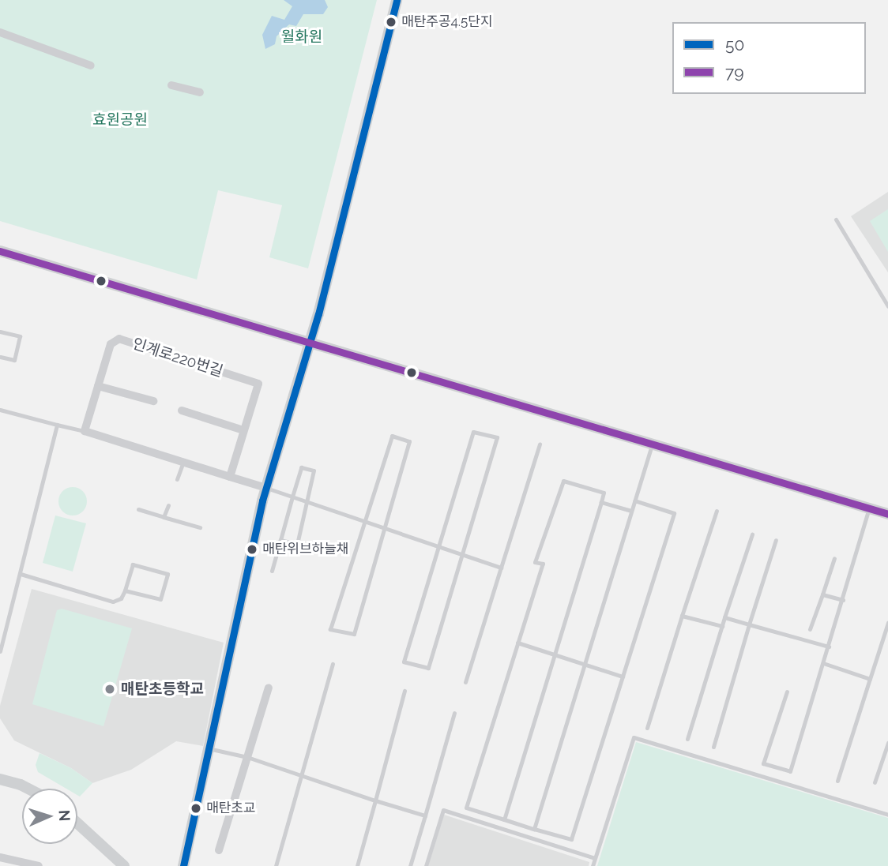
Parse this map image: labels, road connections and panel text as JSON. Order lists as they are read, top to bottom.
{
  "streets": {
    "street": ["인계로220번길"]
  },
  "parks": ["월화원", "효원공원"],
  "places": [
    "매탄주공4.5단지",
    "매탄위브하늘채",
    "매탄초등학교",
    "매탄초교"
  ],
  "lines": ["transit line 50", "transit line 79"],
  "legend": ["50", "79"],
  "north": "right"
}
